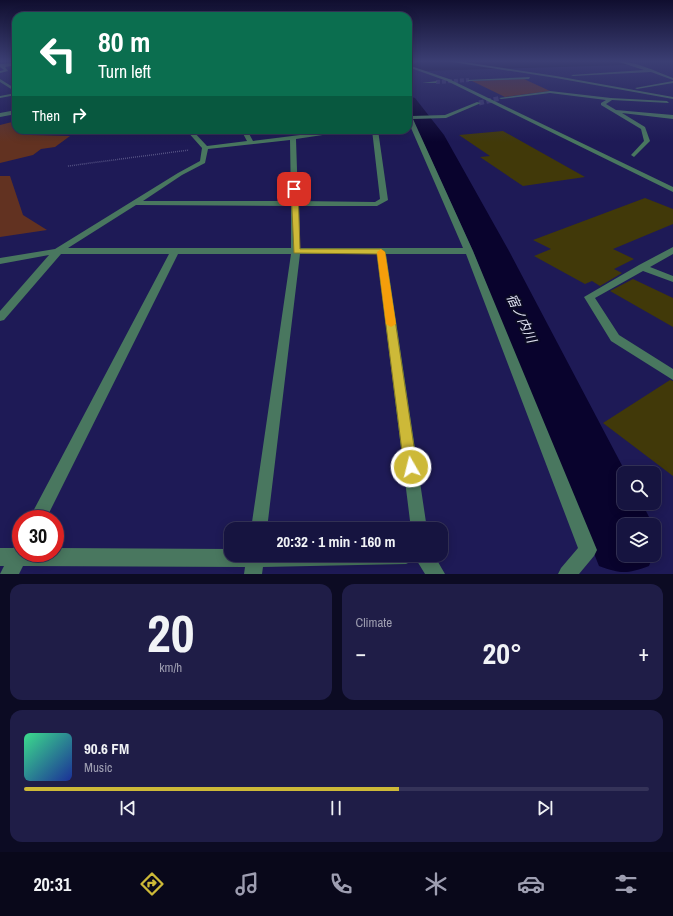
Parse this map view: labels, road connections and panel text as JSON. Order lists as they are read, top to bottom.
{
  "water": ["宿ノ内川"],
  "page": {
    "turn": ["80 m", "Turn left"],
    "then": "Then",
    "limit": "30",
    "trip": "20:32 · 1 min · 160 m",
    "tile": [
      ["20", "km/h"],
      "Climate"
    ],
    "heat": ["−", "20°", "+"],
    "song": ["90.6 FM", "Music"],
    "tabs": "20:31"
  }
}
